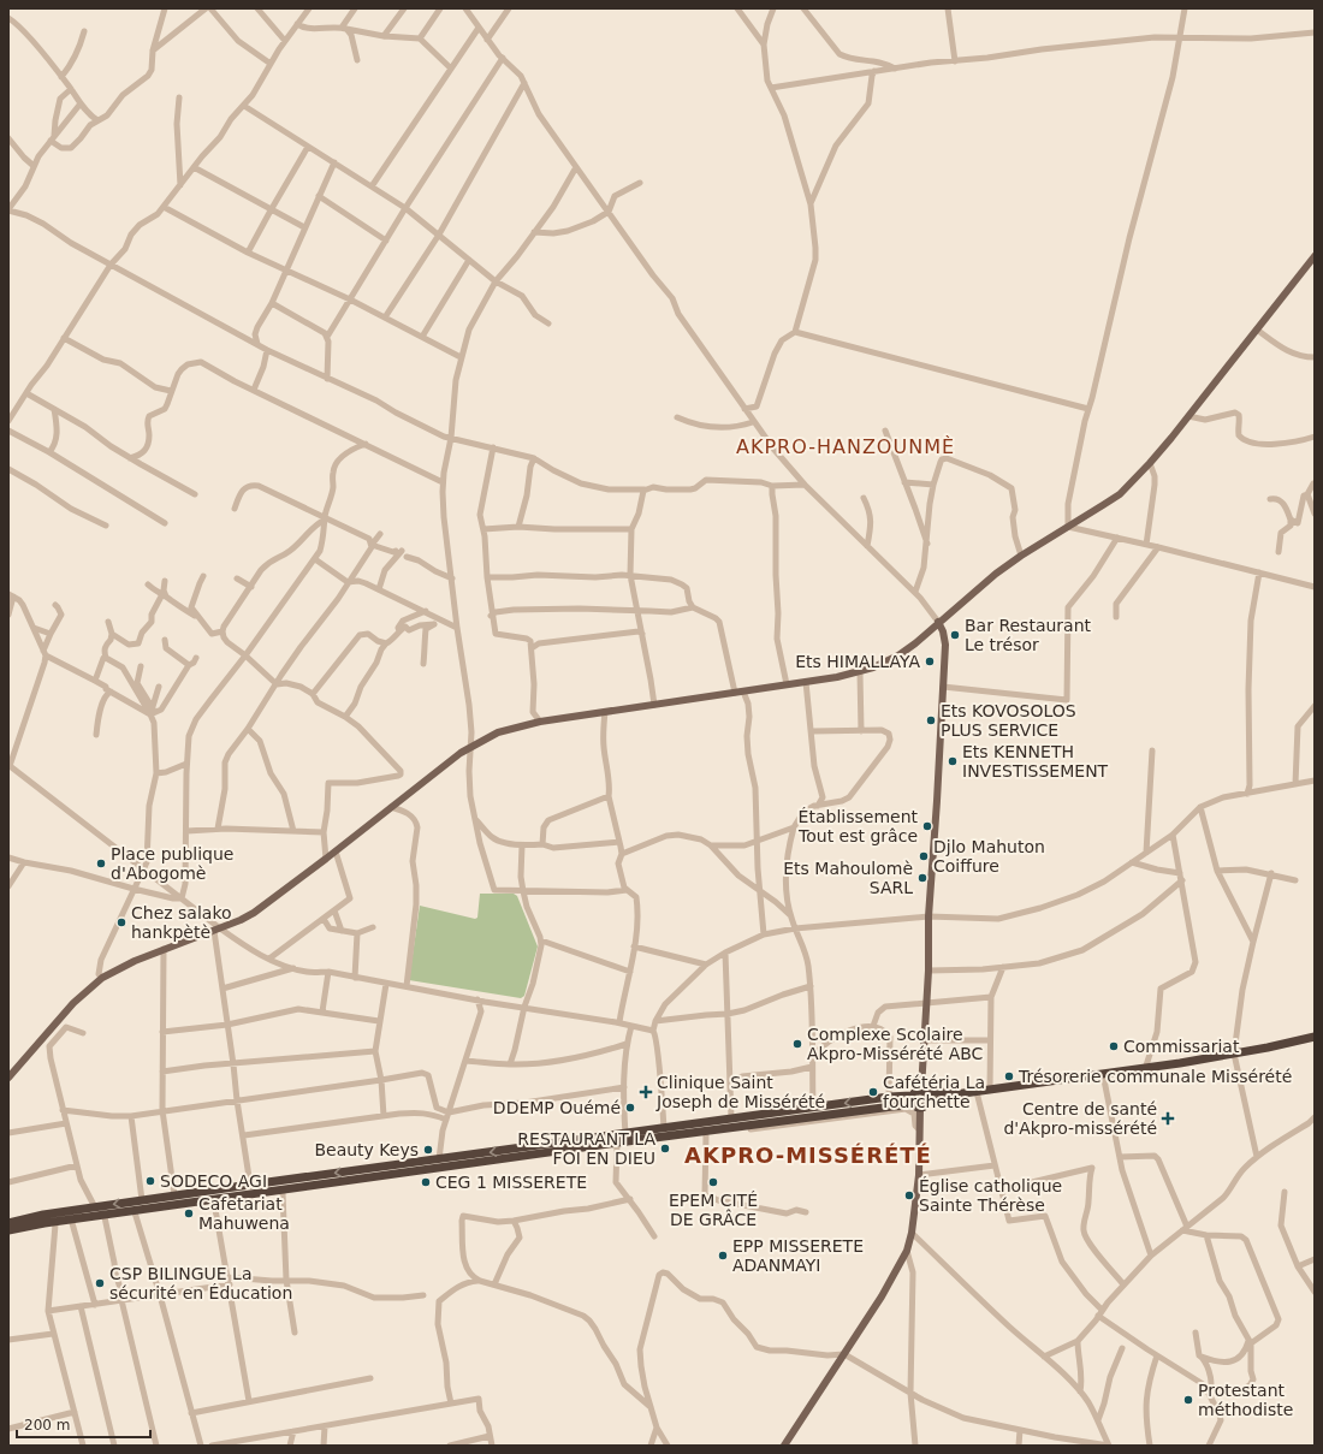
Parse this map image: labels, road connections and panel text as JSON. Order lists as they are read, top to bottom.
{
  "districts": ["AKPRO-HANZOUNMÈ", "AKPRO-MISSÉRÉTÉ"],
  "places": {
    "other": [
      "Bar Restaurant Le trésor",
      "Ets HIMALLAYA",
      "Ets KOVOSOLOS PLUS SERVICE",
      "Ets KENNETH INVESTISSEMENT",
      "Établissement Tout est grâce",
      "Djlo Mahuton Coiffure",
      "Place publique d'Abogomè",
      "Ets Mahoulomè SARL",
      "Chez salako hankpètè",
      "Complexe Scolaire Akpro-Missérété ABC",
      "Commissariat",
      "Trésorerie communale Missérété",
      "Cafétéria La fourchette",
      "DDEMP Ouémé",
      "RESTAURANT LA FOI EN DIEU",
      "Beauty Keys",
      "SODECO AGI",
      "CEG 1 MISSERETE",
      "EPEM CITÉ DE GRÂCE",
      "Église catholique Sainte Thérèse",
      "Cafetariat Mahuwena",
      "EPP MISSERETE ADANMAYI",
      "CSP BILINGUE La sécurité en Éducation",
      "Protestant méthodiste"
    ],
    "health": ["Clinique Saint Joseph de Missérété", "Centre de santé d'Akpro-missérété"]
  },
  "scale_bar": "200 m"
}
